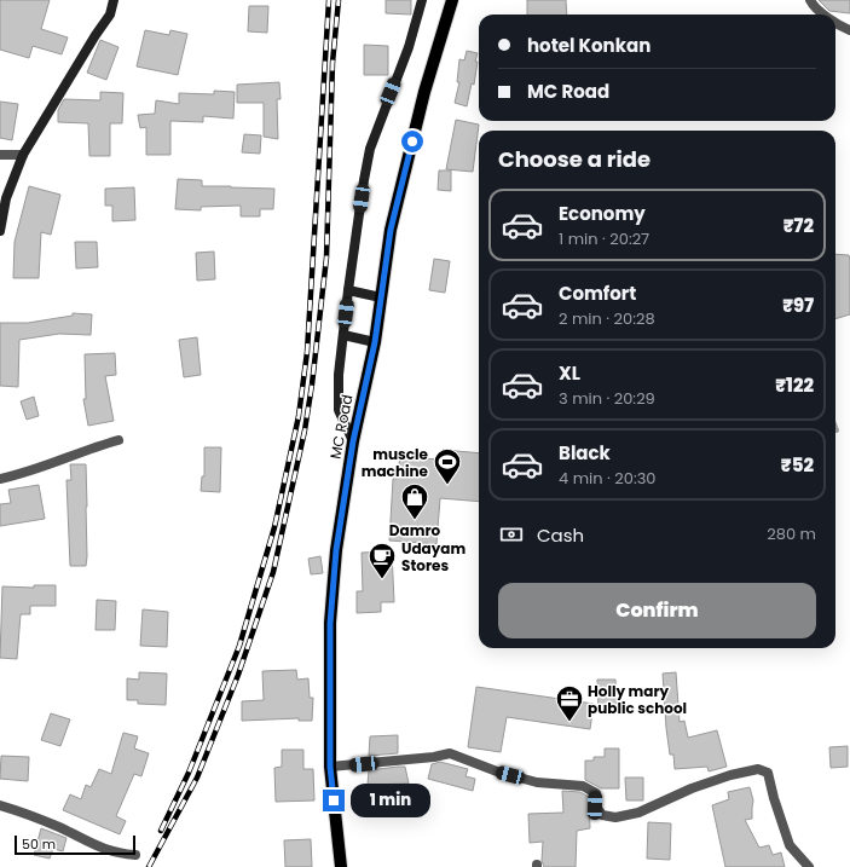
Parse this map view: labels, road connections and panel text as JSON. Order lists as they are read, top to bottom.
{
  "streets": {
    "main road": ["MC Road"]
  },
  "places": {
    "sports": ["muscle machine"],
    "shop": ["Damro"],
    "cafe": ["Udayam Stores"],
    "office": ["Holly mary public school"]
  },
  "scale_bar": "50 m",
  "page": {
    "banner": ["hotel Konkan", "MC Road"],
    "heading": "Choose a ride",
    "list": [
      {
        "name": "Economy",
        "note": "1 min · 20:27",
        "value": "₹72"
      },
      {
        "name": "Comfort",
        "note": "2 min · 20:28",
        "value": "₹97"
      },
      {
        "name": "XL",
        "note": "3 min · 20:29",
        "value": "₹122"
      },
      {
        "name": "Black",
        "note": "4 min · 20:30",
        "value": "₹52"
      }
    ],
    "pay": ["Cash", "280 m"],
    "buttons": "Confirm",
    "bubble": "1 min",
    "scale": "50 m"
  }
}
